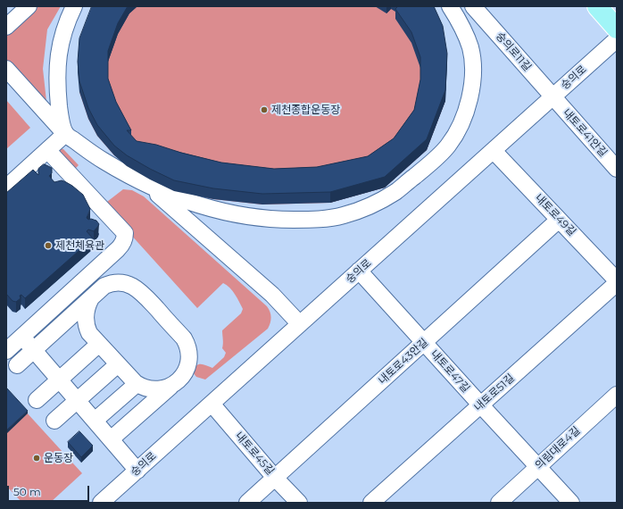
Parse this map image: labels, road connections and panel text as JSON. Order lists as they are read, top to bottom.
{
  "streets": {
    "street": [
      "숭의로11길",
      "숭의로",
      "내토로41안길",
      "내토로49길",
      "내토로43안길",
      "내토로47길",
      "내토로51길",
      "의림대로4길",
      "내토로45길"
    ]
  },
  "crossings": [
    ["숭의로11길", "숭의로"],
    ["숭의로11길", "내토로41안길"],
    ["숭의로", "내토로41안길"],
    ["숭의로", "내토로49길"],
    ["숭의로", "내토로47길"],
    ["숭의로", "내토로45길"],
    ["내토로49길", "내토로43안길"],
    ["내토로49길", "내토로51길"],
    ["내토로43안길", "내토로47길"],
    ["내토로43안길", "내토로45길"],
    ["내토로47길", "내토로51길"],
    ["내토로47길", "의림대로4길"]
  ],
  "places": ["제천종합운동장", "제천체육관", "운동장"],
  "scale_bar": "50 m"
}
